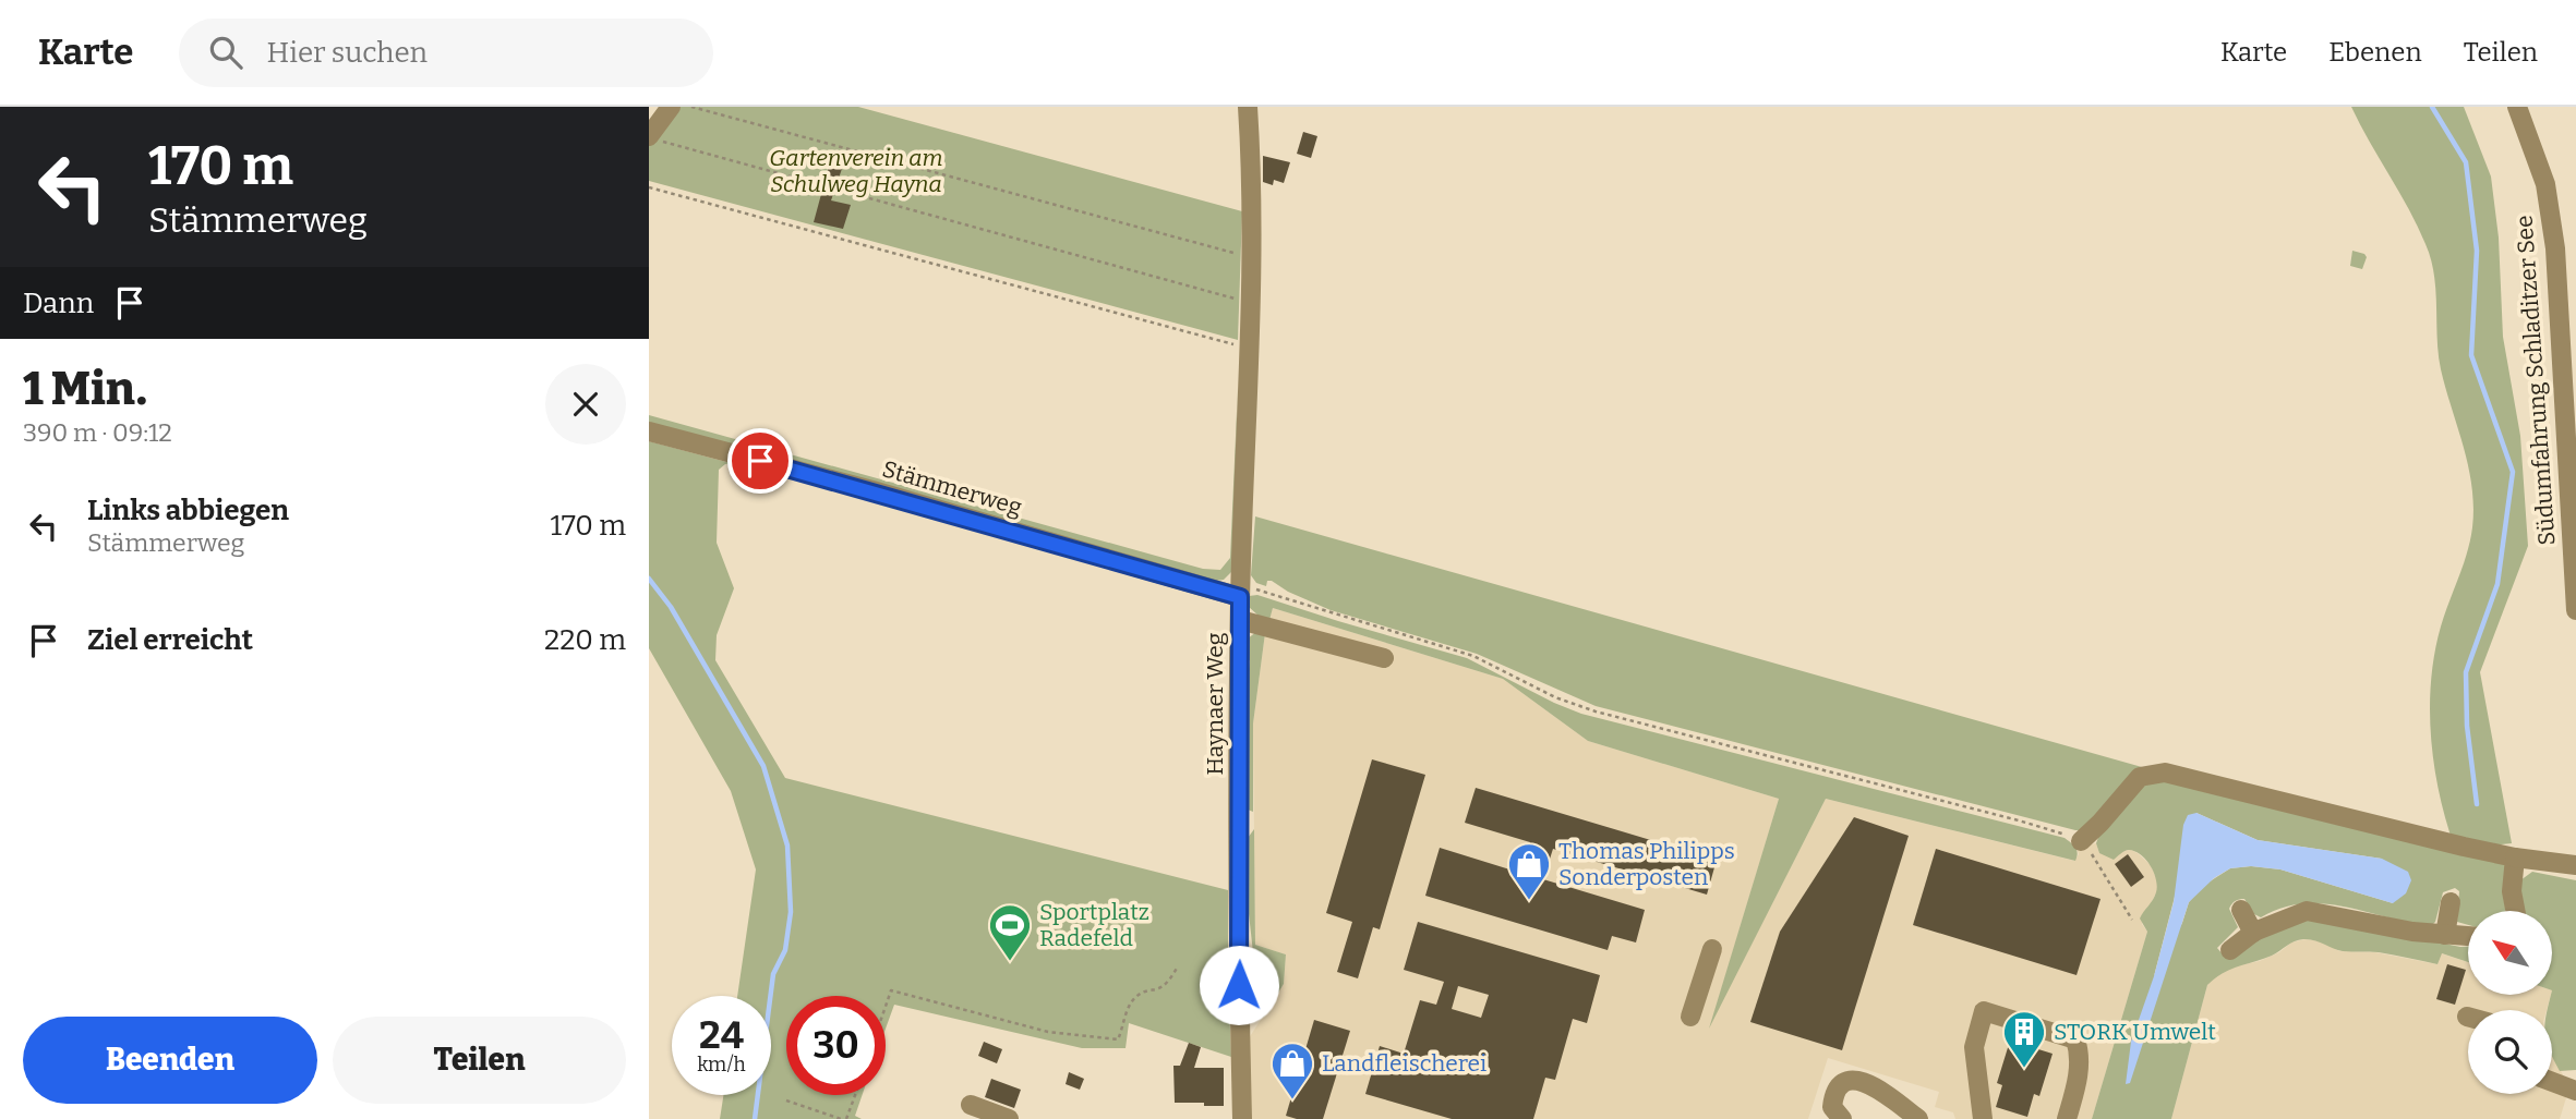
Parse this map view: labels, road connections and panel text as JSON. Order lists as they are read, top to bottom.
{
  "streets": {
    "street": ["Südumfahrung Schladitzer See", "Stämmerweg", "Haynaer Weg"]
  },
  "crossings": [
    ["Stämmerweg", "Haynaer Weg"]
  ],
  "parks": ["Gartenverein am Schulweg Hayna"],
  "places": {
    "shop": ["Thomas Philipps Sonderposten", "Landfleischerei"],
    "sports": ["Sportplatz Radefeld"],
    "building": ["STORK Umwelt"]
  },
  "north": "top left",
  "page": {
    "header": "Karte",
    "search": "Hier suchen",
    "nav": ["Karte", "Ebenen", "Teilen"],
    "turn": ["170 m", "Stämmerweg"],
    "then": "Dann",
    "heading": ["1 Min.", "390 m · 09:12"],
    "list": [
      {
        "name": "Links abbiegen",
        "note": "Stämmerweg",
        "value": "170 m"
      },
      {
        "name": "Ziel erreicht",
        "value": "220 m"
      }
    ],
    "speed": "24 km/h",
    "limit": "30",
    "buttons": ["Beenden", "Teilen"]
  }
}
